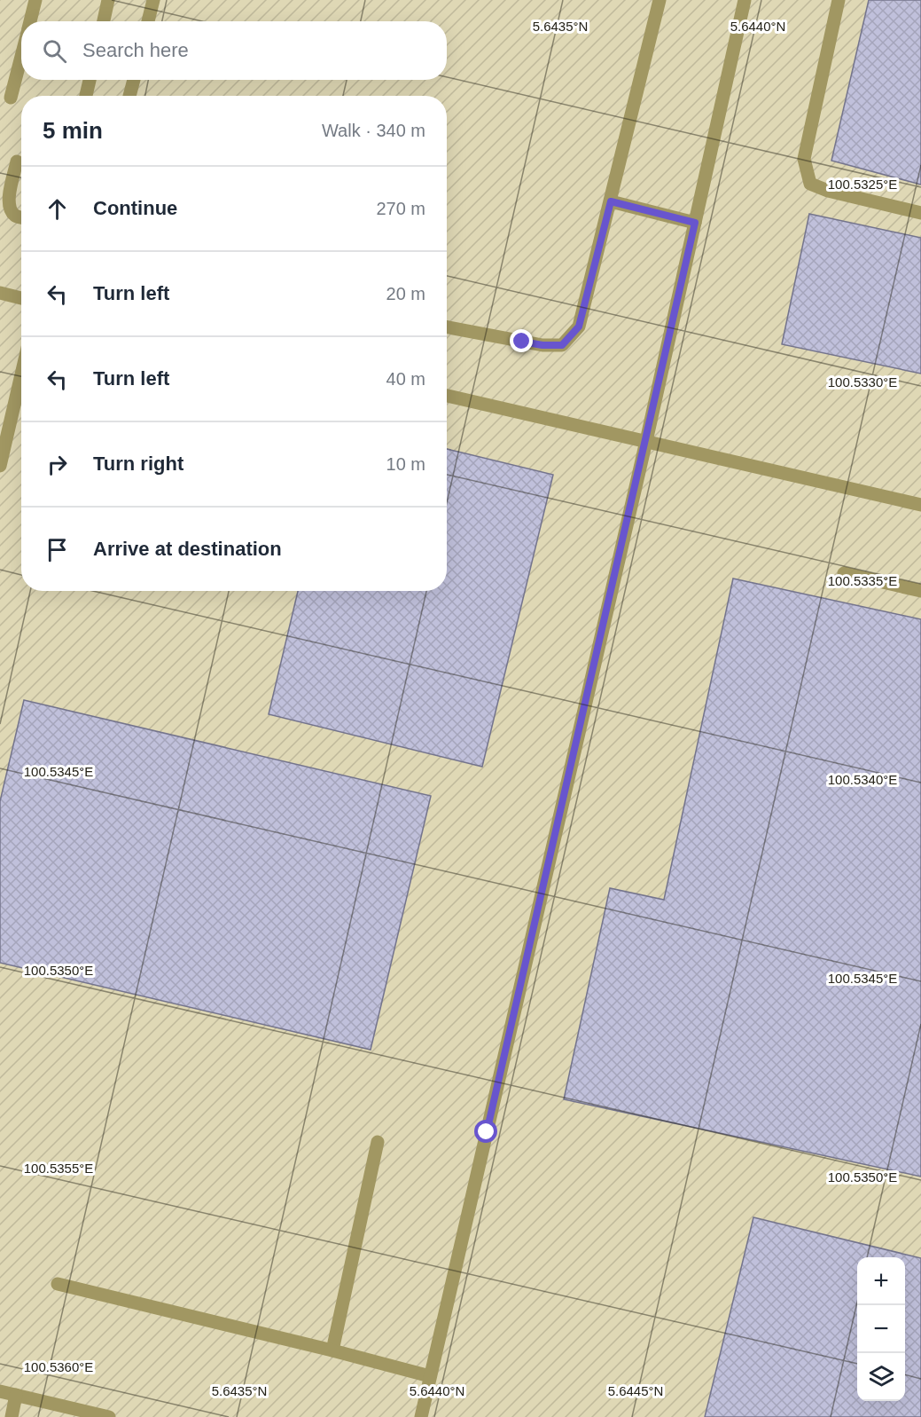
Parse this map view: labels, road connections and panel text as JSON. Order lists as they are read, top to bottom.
{
  "page": {
    "search": "Search here",
    "heading": ["5 min", "Walk · 340 m"],
    "list": [
      ["Continue", "270 m"],
      ["Turn left", "20 m"],
      ["Turn left", "40 m"],
      ["Turn right", "10 m"],
      "Arrive at destination"
    ],
    "map_buttons": ["+", "−"]
  },
  "coordinates": [
    "5.6435°N",
    "5.6440°N",
    "100.5325°E",
    "100.5330°E",
    "100.5335°E",
    "100.5345°E",
    "100.5340°E",
    "100.5350°E",
    "100.5355°E",
    "100.5360°E",
    "5.6445°N"
  ]
}
